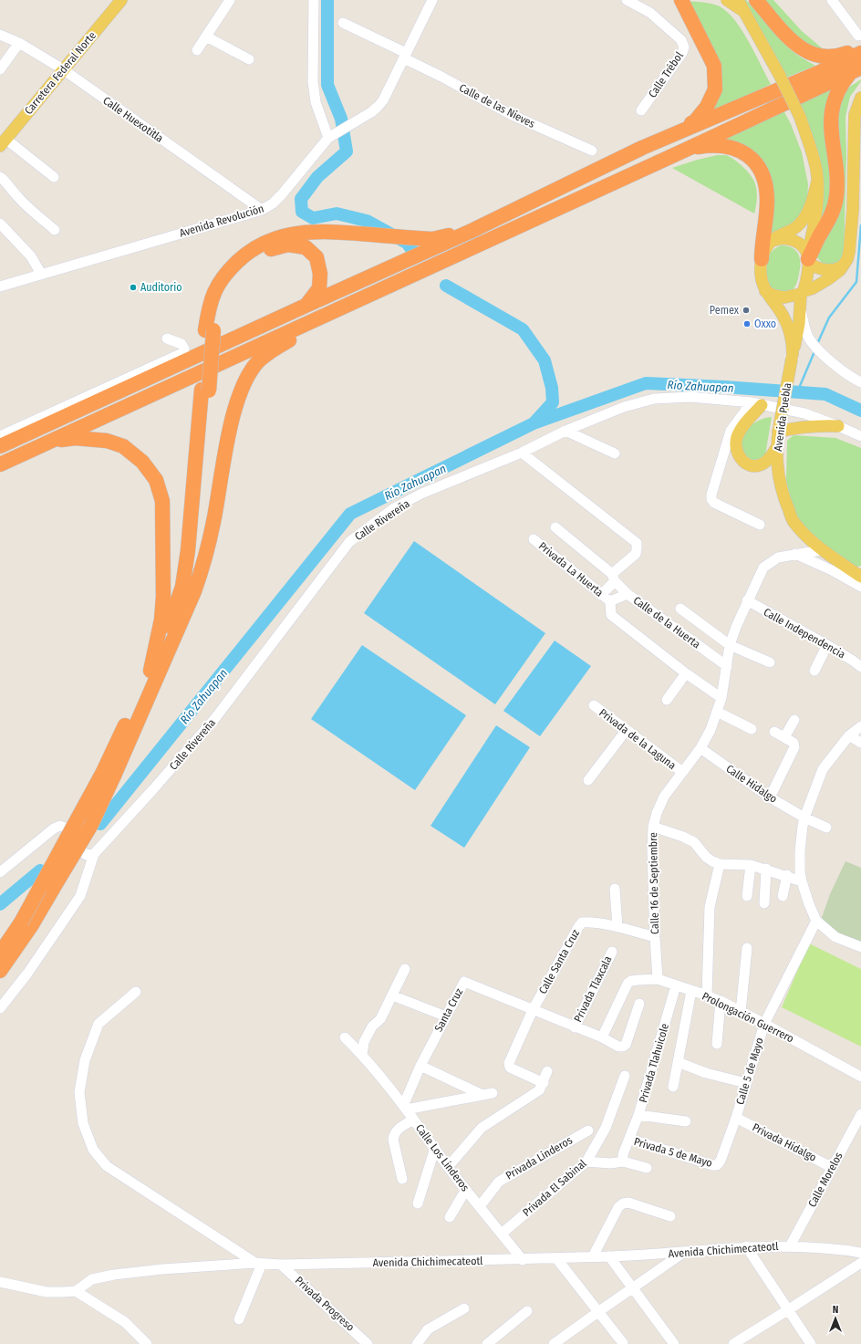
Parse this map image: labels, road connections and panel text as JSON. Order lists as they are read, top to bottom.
{
  "streets": {
    "main road": ["Carretera Federal Norte", "Avenida Puebla"],
    "street": [
      "Calle Trébol",
      "Calle de las Nieves",
      "Calle Huexotitla",
      "Avenida Revolución",
      "Calle Rivereña",
      "Privada La Huerta",
      "Calle de la Huerta",
      "Calle Independencia",
      "Privada de la Laguna",
      "Calle Hidalgo",
      "Calle 16 de Septiembre",
      "Calle Santa Cruz",
      "Privada Tlaxcala",
      "Santa Cruz",
      "Prolongación Guerrero",
      "Privada Tlahuicole",
      "Calle 5 de Mayo",
      "Privada Hidalgo",
      "Privada 5 de Mayo",
      "Calle Los Linderos",
      "Privada Linderos",
      "Calle Morelos",
      "Privada El Sabinal",
      "Avenida Chichimecateotl",
      "Privada Progreso"
    ]
  },
  "crossings": [
    ["Carretera Federal Norte", "Calle Huexotitla"],
    ["Calle de las Nieves", "Avenida Revolución"],
    ["Calle Huexotitla", "Avenida Revolución"],
    ["Avenida Puebla", "Calle 16 de Septiembre"],
    ["Privada La Huerta", "Calle de la Huerta"],
    ["Calle de la Huerta", "Calle 16 de Septiembre"],
    ["Calle Independencia", "Calle 16 de Septiembre"],
    ["Privada de la Laguna", "Calle 16 de Septiembre"],
    ["Calle Hidalgo", "Calle 16 de Septiembre"],
    ["Calle 16 de Septiembre", "Calle Santa Cruz"],
    ["Calle 16 de Septiembre", "Prolongación Guerrero"],
    ["Calle Santa Cruz", "Santa Cruz"],
    ["Santa Cruz", "Calle Los Linderos"],
    ["Prolongación Guerrero", "Privada Tlahuicole"],
    ["Prolongación Guerrero", "Calle 5 de Mayo"],
    ["Privada Tlahuicole", "Privada 5 de Mayo"],
    ["Calle 5 de Mayo", "Privada Hidalgo"],
    ["Calle 5 de Mayo", "Privada 5 de Mayo"],
    ["Privada Hidalgo", "Calle Morelos"],
    ["Calle Los Linderos", "Privada Linderos"],
    ["Calle Los Linderos", "Privada El Sabinal"],
    ["Calle Los Linderos", "Avenida Chichimecateotl"],
    ["Calle Morelos", "Avenida Chichimecateotl"],
    ["Avenida Chichimecateotl", "Privada Progreso"]
  ],
  "water": ["Río Zahuapan"],
  "places": ["Auditorio", "Pemex", "Oxxo"],
  "north": "top"
}
